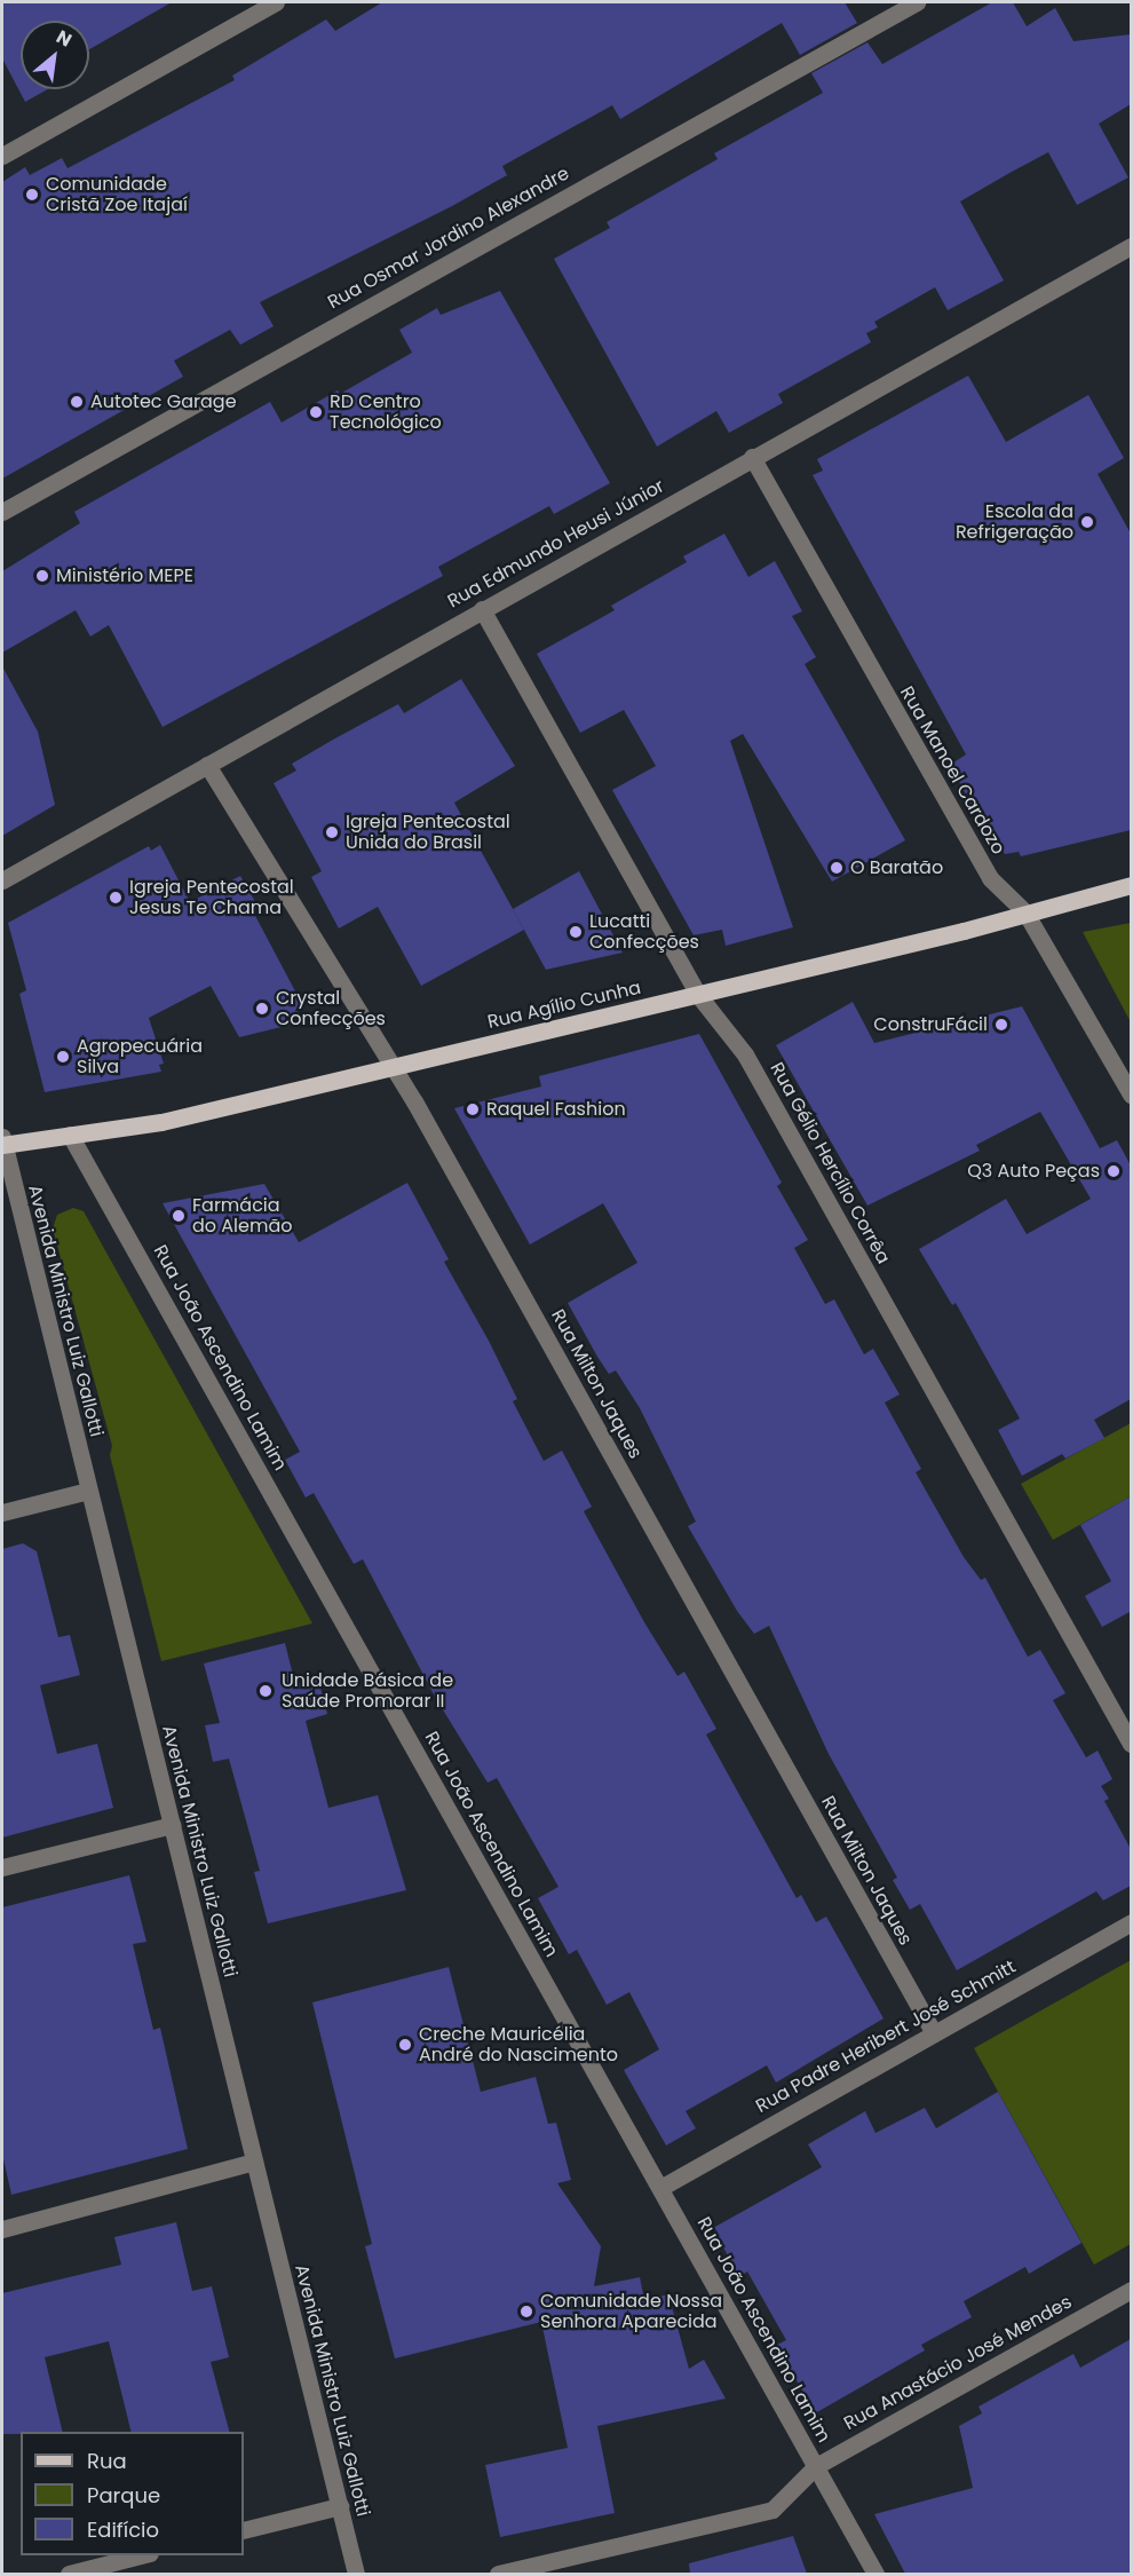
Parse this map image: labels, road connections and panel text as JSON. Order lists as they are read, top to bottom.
{
  "streets": {
    "main road": ["Rua Agílio Cunha"],
    "street": [
      "Rua Osmar Jordino Alexandre",
      "Rua Edmundo Heusi Júnior",
      "Rua Manoel Cardozo",
      "Rua Gélio Hercílio Corrêa",
      "Avenida Ministro Luiz Gallotti",
      "Rua João Ascendino Lamim",
      "Rua Milton Jaques",
      "Rua Padre Heribert José Schmitt",
      "Rua Anastácio José Mendes"
    ]
  },
  "crossings": [
    ["Rua Edmundo Heusi Júnior", "Rua Manoel Cardozo"],
    ["Rua Edmundo Heusi Júnior", "Rua Gélio Hercílio Corrêa"],
    ["Rua Edmundo Heusi Júnior", "Rua Milton Jaques"],
    ["Rua Manoel Cardozo", "Rua Agílio Cunha"],
    ["Rua Agílio Cunha", "Rua Gélio Hercílio Corrêa"],
    ["Rua Agílio Cunha", "Avenida Ministro Luiz Gallotti"],
    ["Rua Agílio Cunha", "Rua João Ascendino Lamim"],
    ["Rua Agílio Cunha", "Rua Milton Jaques"],
    ["Rua João Ascendino Lamim", "Rua Padre Heribert José Schmitt"],
    ["Rua João Ascendino Lamim", "Rua Anastácio José Mendes"],
    ["Rua Milton Jaques", "Rua Padre Heribert José Schmitt"]
  ],
  "places": [
    "Comunidade Cristã Zoe Itajaí",
    "Autotec Garage",
    "RD Centro Tecnológico",
    "Escola da Refrigeração",
    "Ministério MEPE",
    "Igreja Pentecostal Unida do Brasil",
    "O Baratão",
    "Igreja Pentecostal Jesus Te Chama",
    "Lucatti Confecções",
    "Crystal Confecções",
    "ConstruFácil",
    "Agropecuária Silva",
    "Raquel Fashion",
    "Q3 Auto Peças",
    "Farmácia do Alemão",
    "Unidade Básica de Saúde Promorar II",
    "Creche Mauricélia André do Nascimento",
    "Comunidade Nossa Senhora Aparecida"
  ],
  "legend": ["Rua", "Parque", "Edifício"],
  "north": "top right"
}
